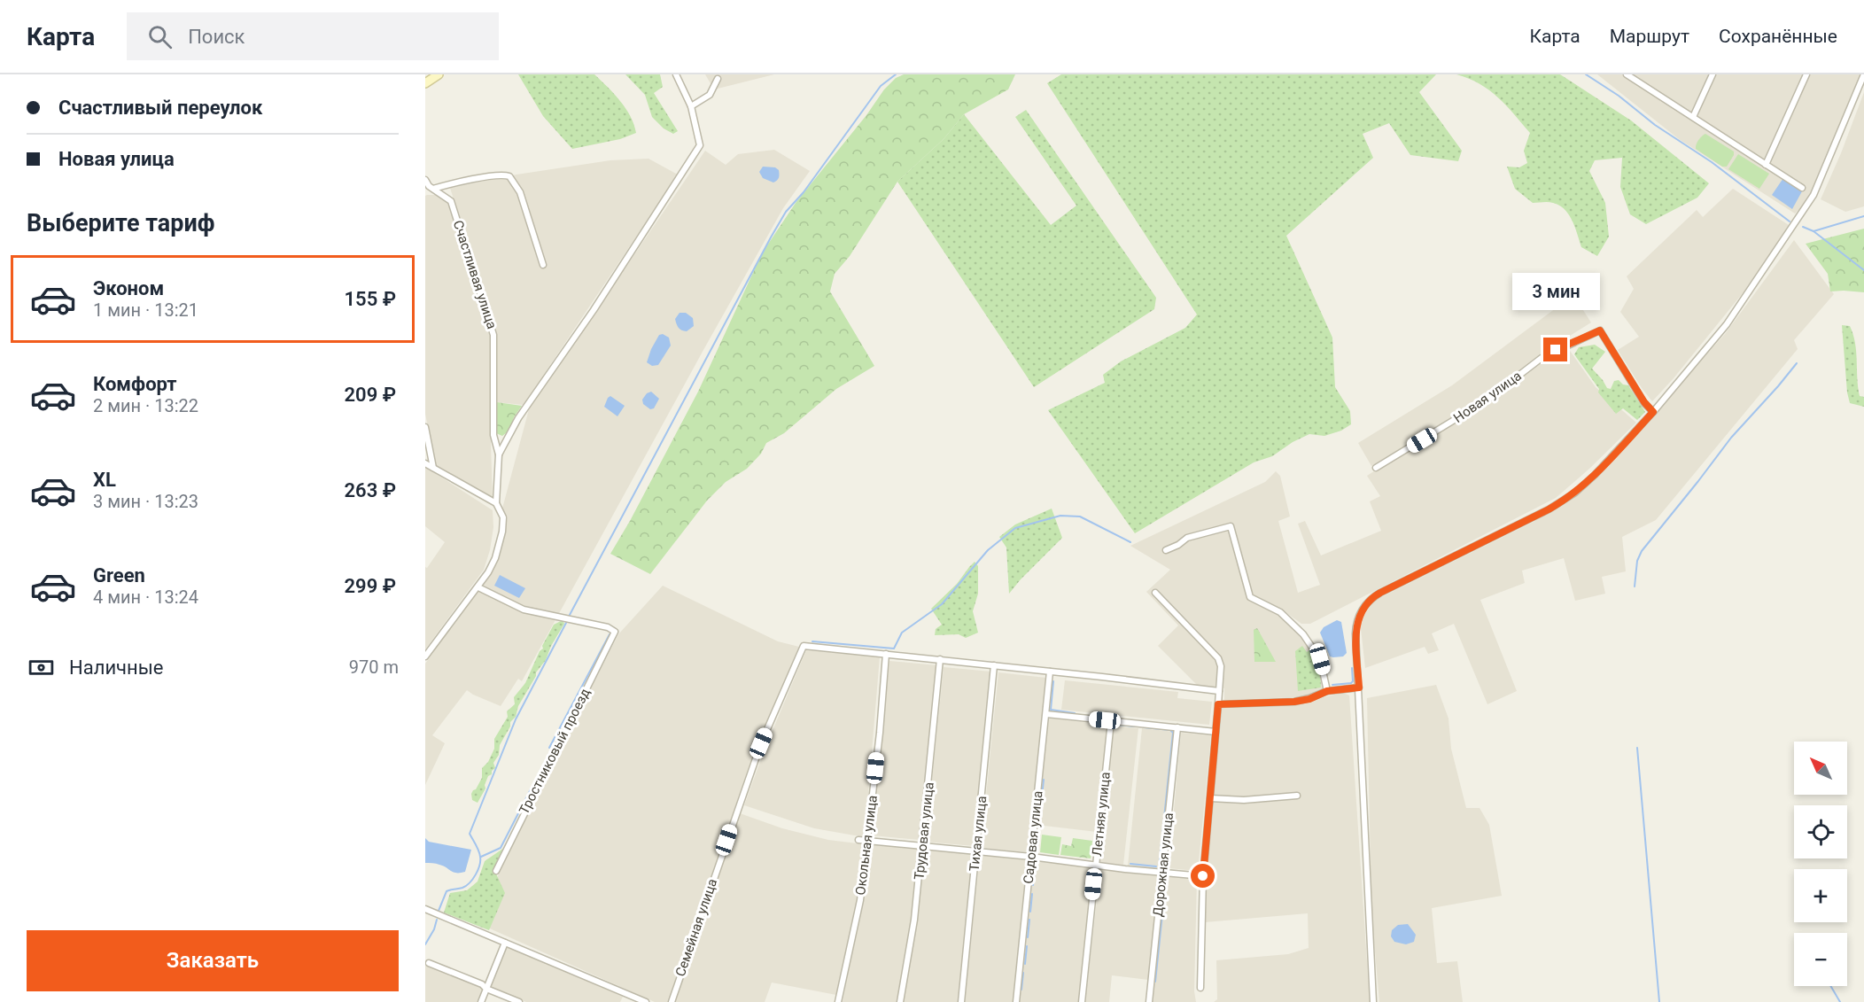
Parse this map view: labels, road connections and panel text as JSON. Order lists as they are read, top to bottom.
{
  "streets": {
    "street": [
      "Счастливая улица",
      "Новая улица",
      "Тростниковый проезд",
      "Летняя улица",
      "Трудовая улица",
      "Тихая улица",
      "Садовая улица",
      "Окольная улица",
      "Дорожная улица",
      "Семейная улица"
    ]
  },
  "crossings": [
    ["Счастливая улица", "Тростниковый проезд"],
    ["Окольная улица", "Семейная улица"]
  ],
  "north": "top left",
  "page": {
    "header": "Карта",
    "search": "Поиск",
    "nav": ["Карта", "Маршрут", "Сохранённые"],
    "banner": ["Счастливый переулок", "Новая улица"],
    "heading": "Выберите тариф",
    "list": [
      {
        "name": "Эконом",
        "note": "1 мин · 13:21",
        "value": "155 ₽"
      },
      {
        "name": "Комфорт",
        "note": "2 мин · 13:22",
        "value": "209 ₽"
      },
      {
        "name": "XL",
        "note": "3 мин · 13:23",
        "value": "263 ₽"
      },
      {
        "name": "Green",
        "note": "4 мин · 13:24",
        "value": "299 ₽"
      }
    ],
    "bubble": "3 мин",
    "pay": ["Наличные", "970 m"],
    "map_buttons": ["+", "−"],
    "buttons": "Заказать"
  }
}
